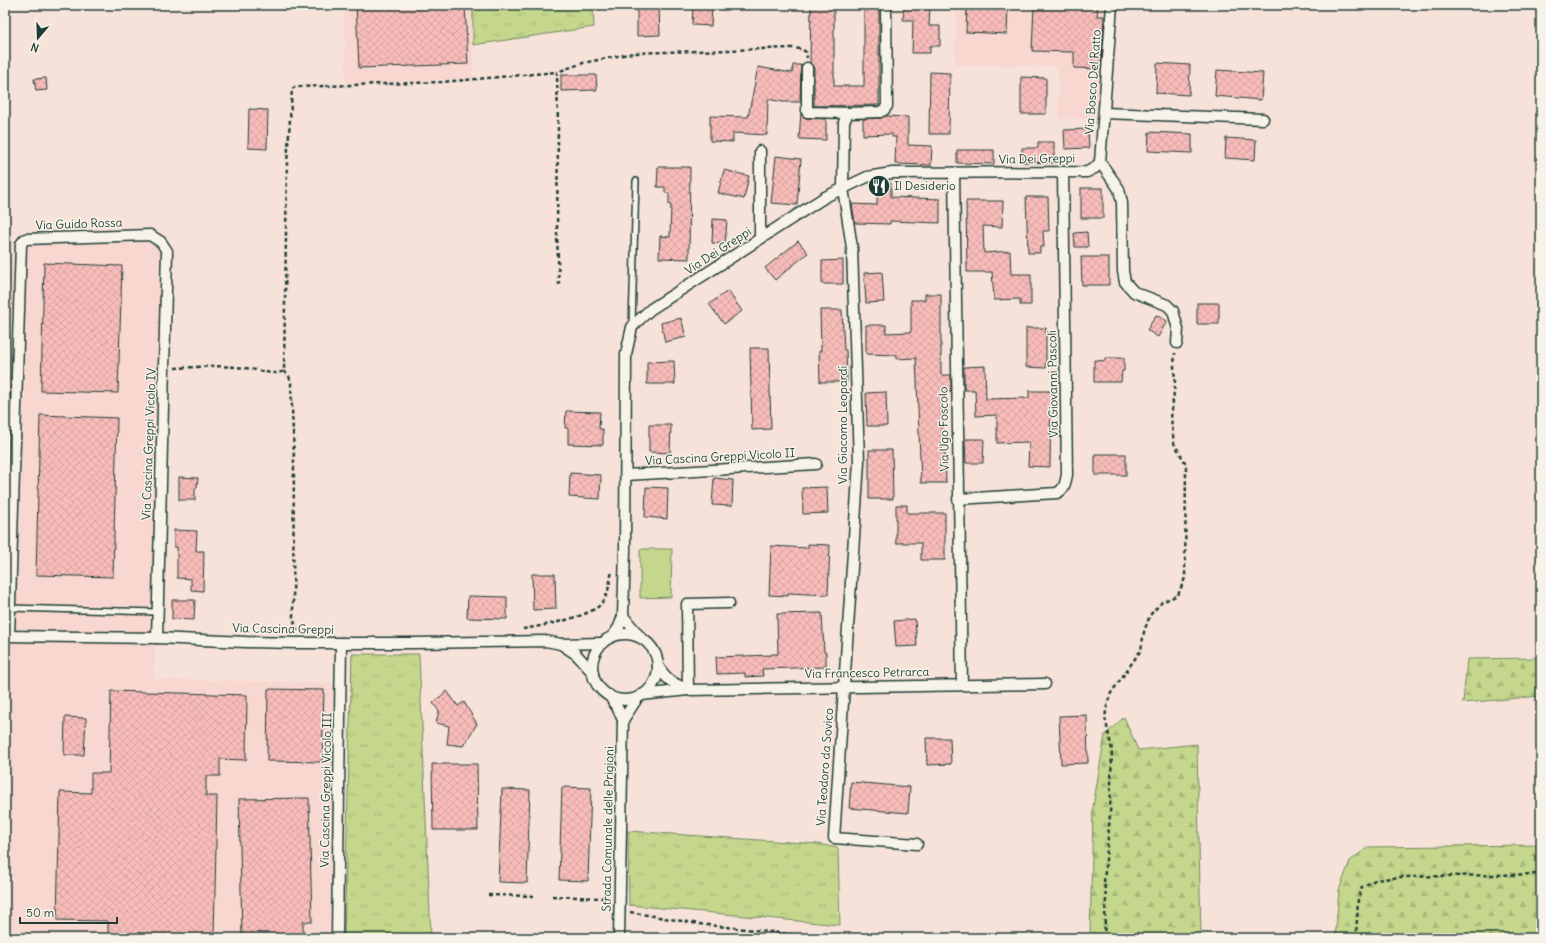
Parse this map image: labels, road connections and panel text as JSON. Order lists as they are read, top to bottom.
{
  "streets": {
    "street": [
      "Via Bosco Del Ratto",
      "Via Dei Greppi",
      "Via Guido Rossa",
      "Via Giovanni Pascoli",
      "Via Giacomo Leopardi",
      "Via Ugo Foscolo",
      "Via Cascina Greppi Vicolo IV",
      "Via Cascina Greppi Vicolo II",
      "Via Cascina Greppi",
      "Via Francesco Petrarca",
      "Via Teodoro da Sovico",
      "Via Cascina Greppi Vicolo III",
      "Strada Comunale delle Prigioni"
    ]
  },
  "crossings": [
    ["Via Bosco Del Ratto", "Via Dei Greppi"],
    ["Via Dei Greppi", "Via Giovanni Pascoli"],
    ["Via Dei Greppi", "Via Giacomo Leopardi"],
    ["Via Dei Greppi", "Via Ugo Foscolo"],
    ["Via Guido Rossa", "Via Cascina Greppi Vicolo IV"],
    ["Via Guido Rossa", "Via Cascina Greppi"],
    ["Via Giovanni Pascoli", "Via Ugo Foscolo"],
    ["Via Giacomo Leopardi", "Via Francesco Petrarca"],
    ["Via Giacomo Leopardi", "Via Teodoro da Sovico"],
    ["Via Ugo Foscolo", "Via Francesco Petrarca"],
    ["Via Cascina Greppi Vicolo IV", "Via Cascina Greppi"],
    ["Via Cascina Greppi", "Via Francesco Petrarca"],
    ["Via Cascina Greppi", "Via Cascina Greppi Vicolo III"],
    ["Via Francesco Petrarca", "Via Teodoro da Sovico"]
  ],
  "places": {
    "restaurant": ["Il Desiderio"]
  },
  "scale_bar": "50 m",
  "north": "bottom"
}
